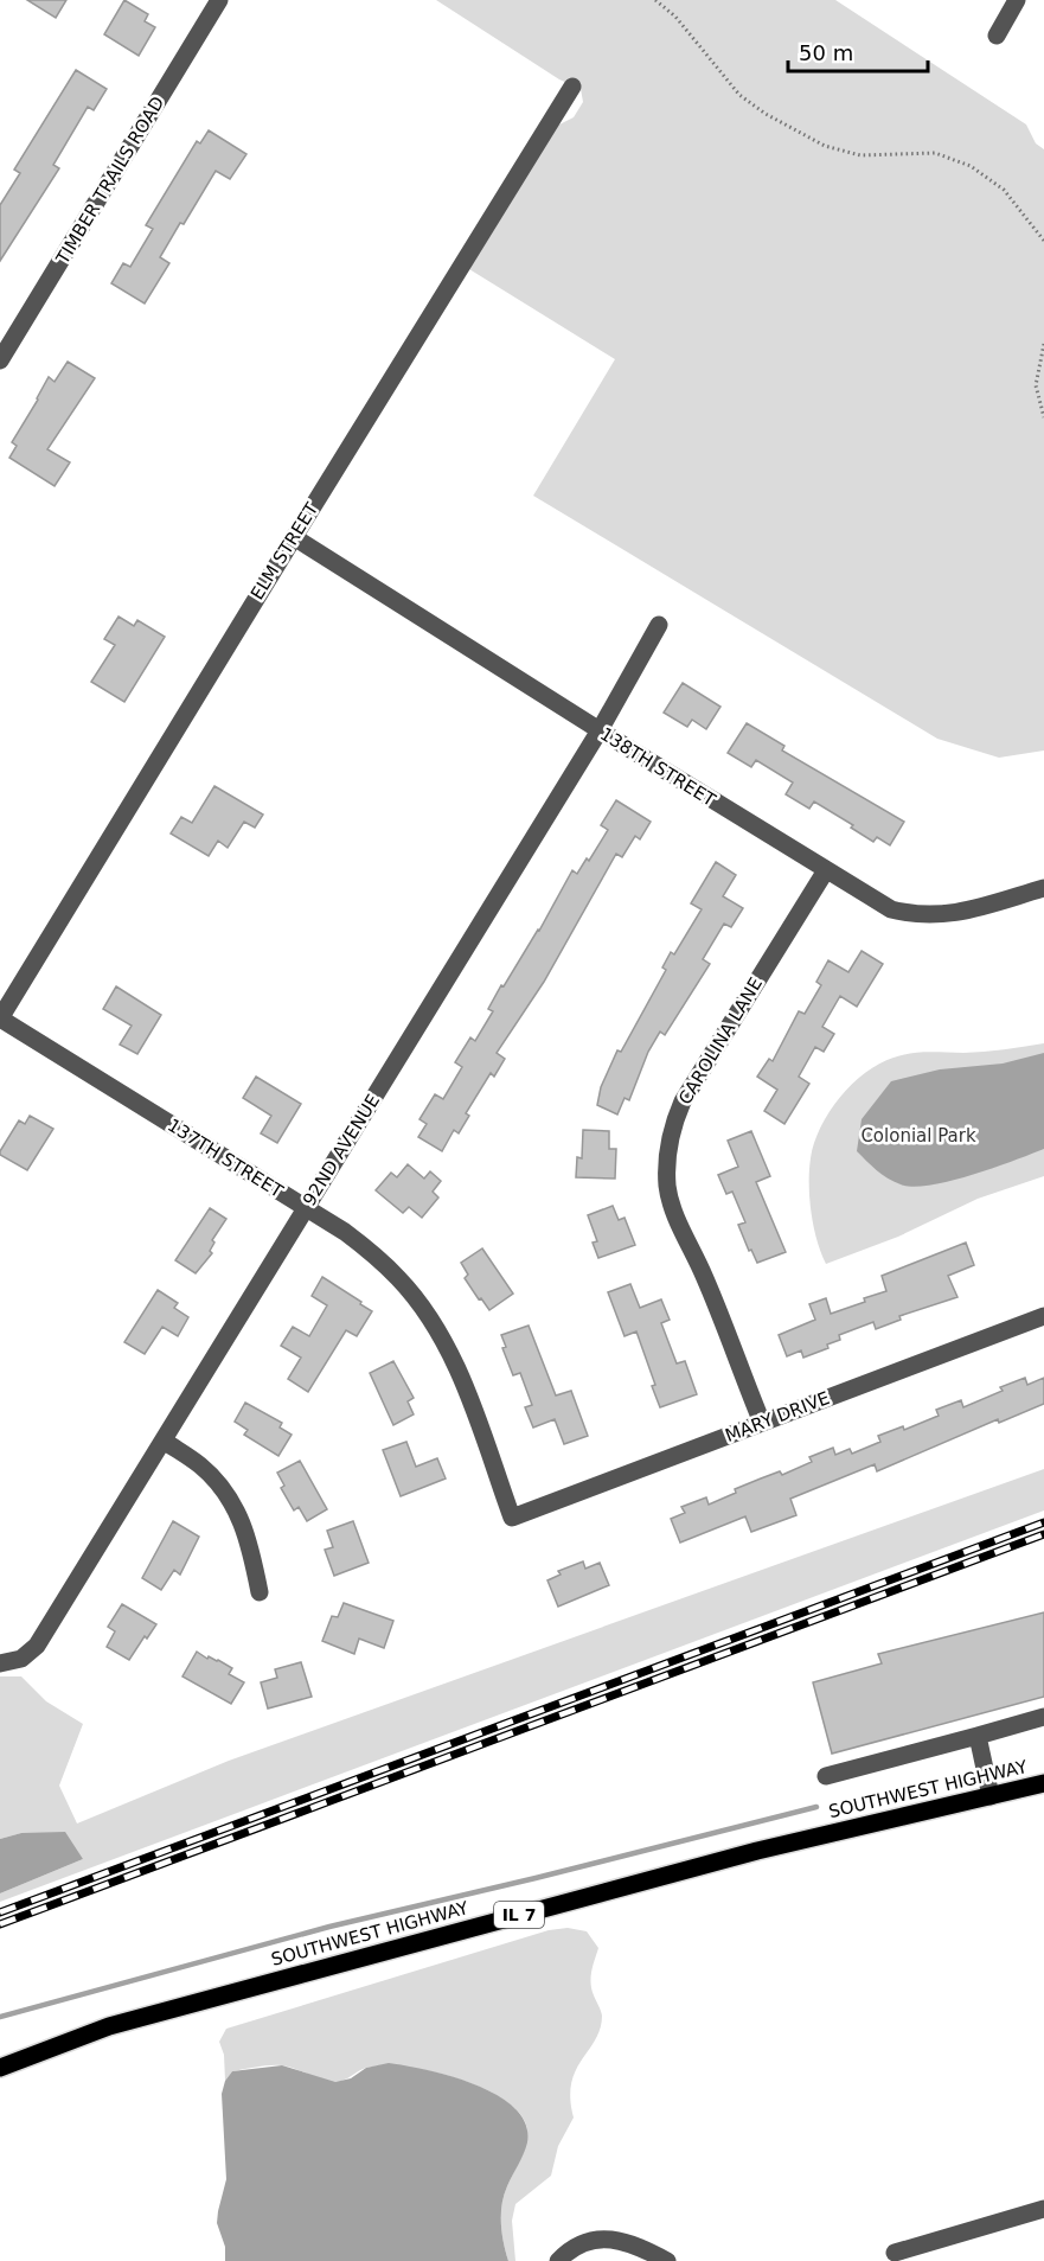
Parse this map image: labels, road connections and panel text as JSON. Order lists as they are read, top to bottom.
{
  "streets": {
    "main road": ["SOUTHWEST HIGHWAY", "IL 7"],
    "street": [
      "TIMBER TRAILS ROAD",
      "ELM STREET",
      "138TH STREET",
      "CAROLINA LANE",
      "92ND AVENUE",
      "137TH STREET",
      "MARY DRIVE"
    ]
  },
  "crossings": [
    ["ELM STREET", "138TH STREET"],
    ["ELM STREET", "137TH STREET"],
    ["138TH STREET", "CAROLINA LANE"],
    ["138TH STREET", "92ND AVENUE"],
    ["CAROLINA LANE", "MARY DRIVE"],
    ["92ND AVENUE", "137TH STREET"],
    ["137TH STREET", "MARY DRIVE"]
  ],
  "parks": ["Colonial Park"],
  "scale_bar": "50 m"
}
